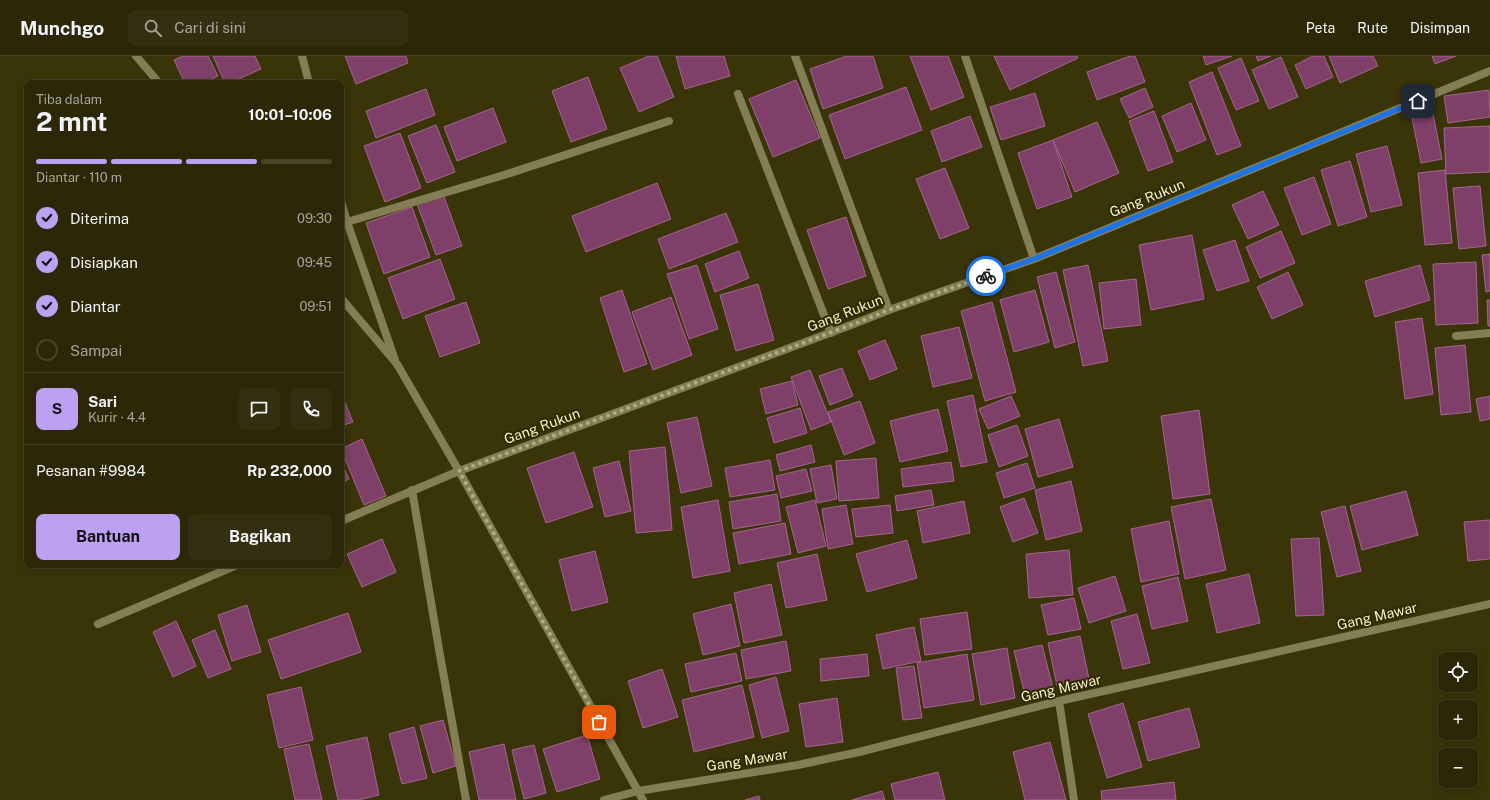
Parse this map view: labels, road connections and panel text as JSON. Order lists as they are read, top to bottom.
{
  "streets": {
    "street": ["Gang Rukun", "Gang Mawar"]
  },
  "page": {
    "header": "Munchgo",
    "search": "Cari di sini",
    "nav": ["Peta", "Rute", "Disimpan"],
    "heading": ["2 mnt", "Tiba dalam", "10:01–10:06"],
    "panel": [
      "Sari",
      "Kurir · 4.4",
      "Pesanan #9984",
      "Rp 232,000"
    ],
    "bar": "Diantar · 110 m",
    "list": [
      ["Diterima", "09:30"],
      ["Disiapkan", "09:45"],
      ["Diantar", "09:51"],
      "Sampai"
    ],
    "round": "S",
    "buttons": ["Bantuan", "Bagikan"],
    "map_buttons": ["+", "−"]
  }
}
